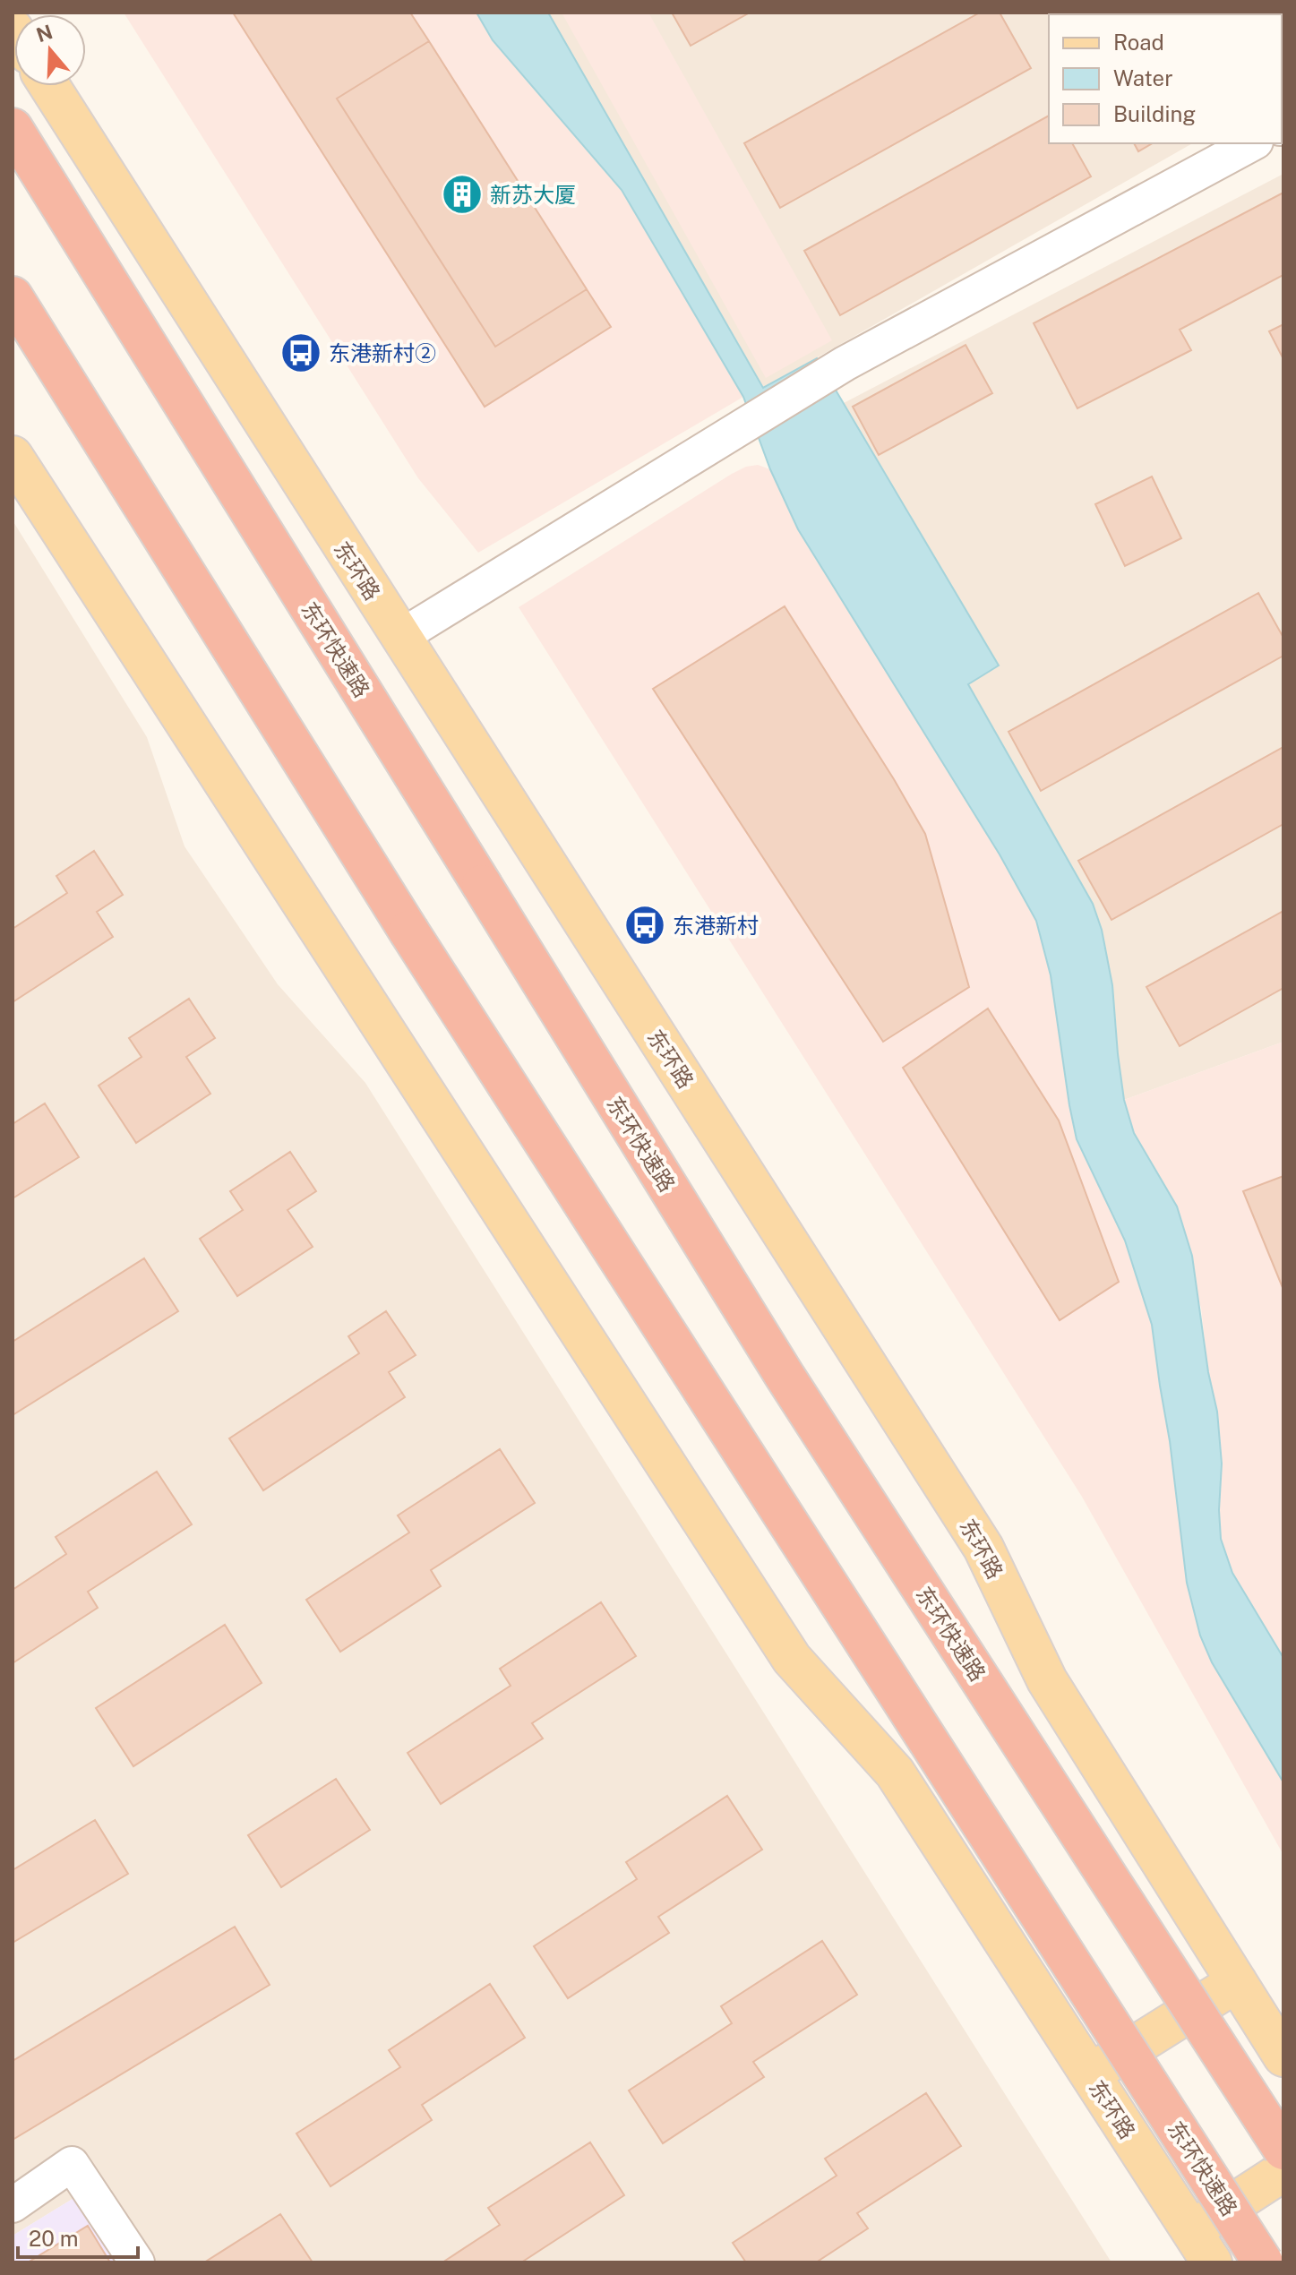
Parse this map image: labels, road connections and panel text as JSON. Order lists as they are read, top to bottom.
{
  "streets": {
    "highway": ["东环快速路"],
    "main road": ["东环路"]
  },
  "places": {
    "building": ["新苏大厦"],
    "bus stop": ["东港新村②", "东港新村"]
  },
  "legend": ["Road", "Water", "Building"],
  "scale_bar": "20 m",
  "north": "top"
}
